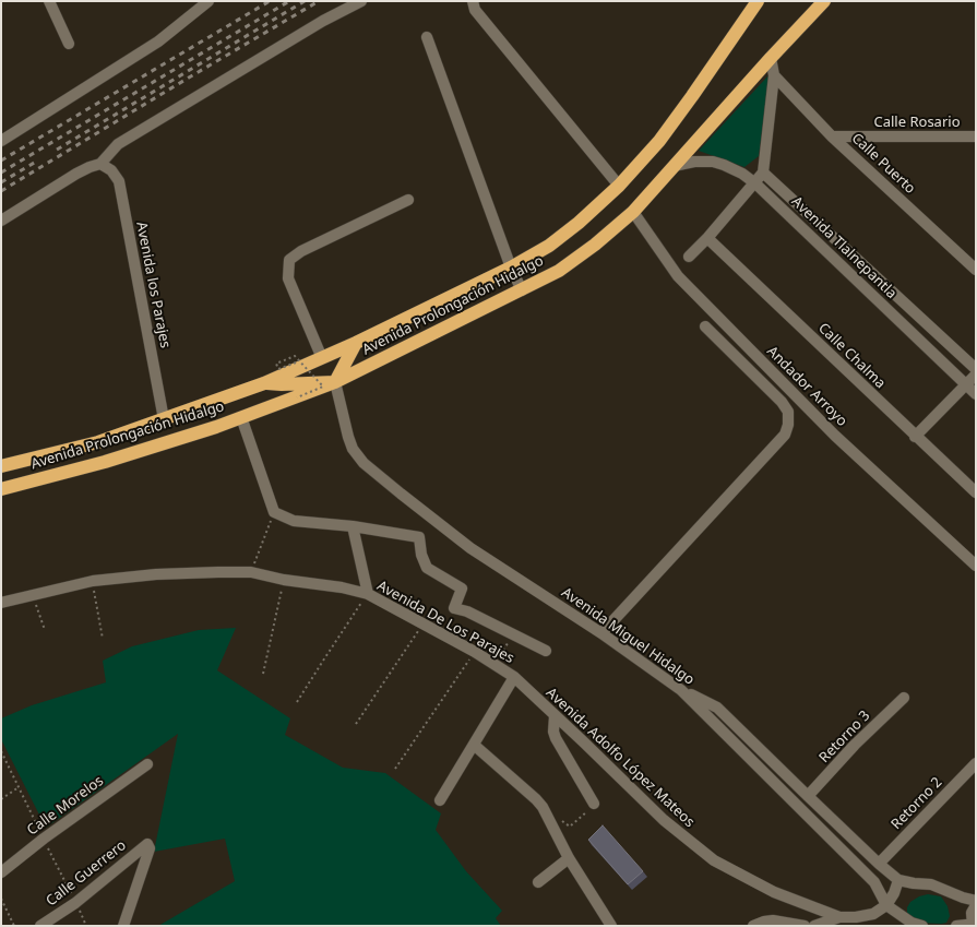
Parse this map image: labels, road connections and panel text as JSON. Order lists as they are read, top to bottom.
{
  "streets": {
    "highway": ["Avenida Prolongación Hidalgo"],
    "street": [
      "Calle Rosario",
      "Calle Puerto",
      "Avenida Tlalnepantla",
      "Avenida los Parajes",
      "Calle Chalma",
      "Andador Arroyo",
      "Avenida De Los Parajes",
      "Avenida Miguel Hidalgo",
      "Retorno 3",
      "Avenida Adolfo López Mateos",
      "Retorno 2",
      "Calle Morelos",
      "Calle Guerrero"
    ]
  },
  "crossings": [
    ["Calle Rosario", "Calle Puerto"],
    ["Avenida Tlalnepantla", "Avenida Prolongación Hidalgo"],
    ["Avenida los Parajes", "Avenida Prolongación Hidalgo"],
    ["Avenida Prolongación Hidalgo", "Andador Arroyo"],
    ["Avenida Prolongación Hidalgo", "Avenida Miguel Hidalgo"],
    ["Avenida De Los Parajes", "Avenida Adolfo López Mateos"],
    ["Avenida Miguel Hidalgo", "Avenida Adolfo López Mateos"]
  ]
}
